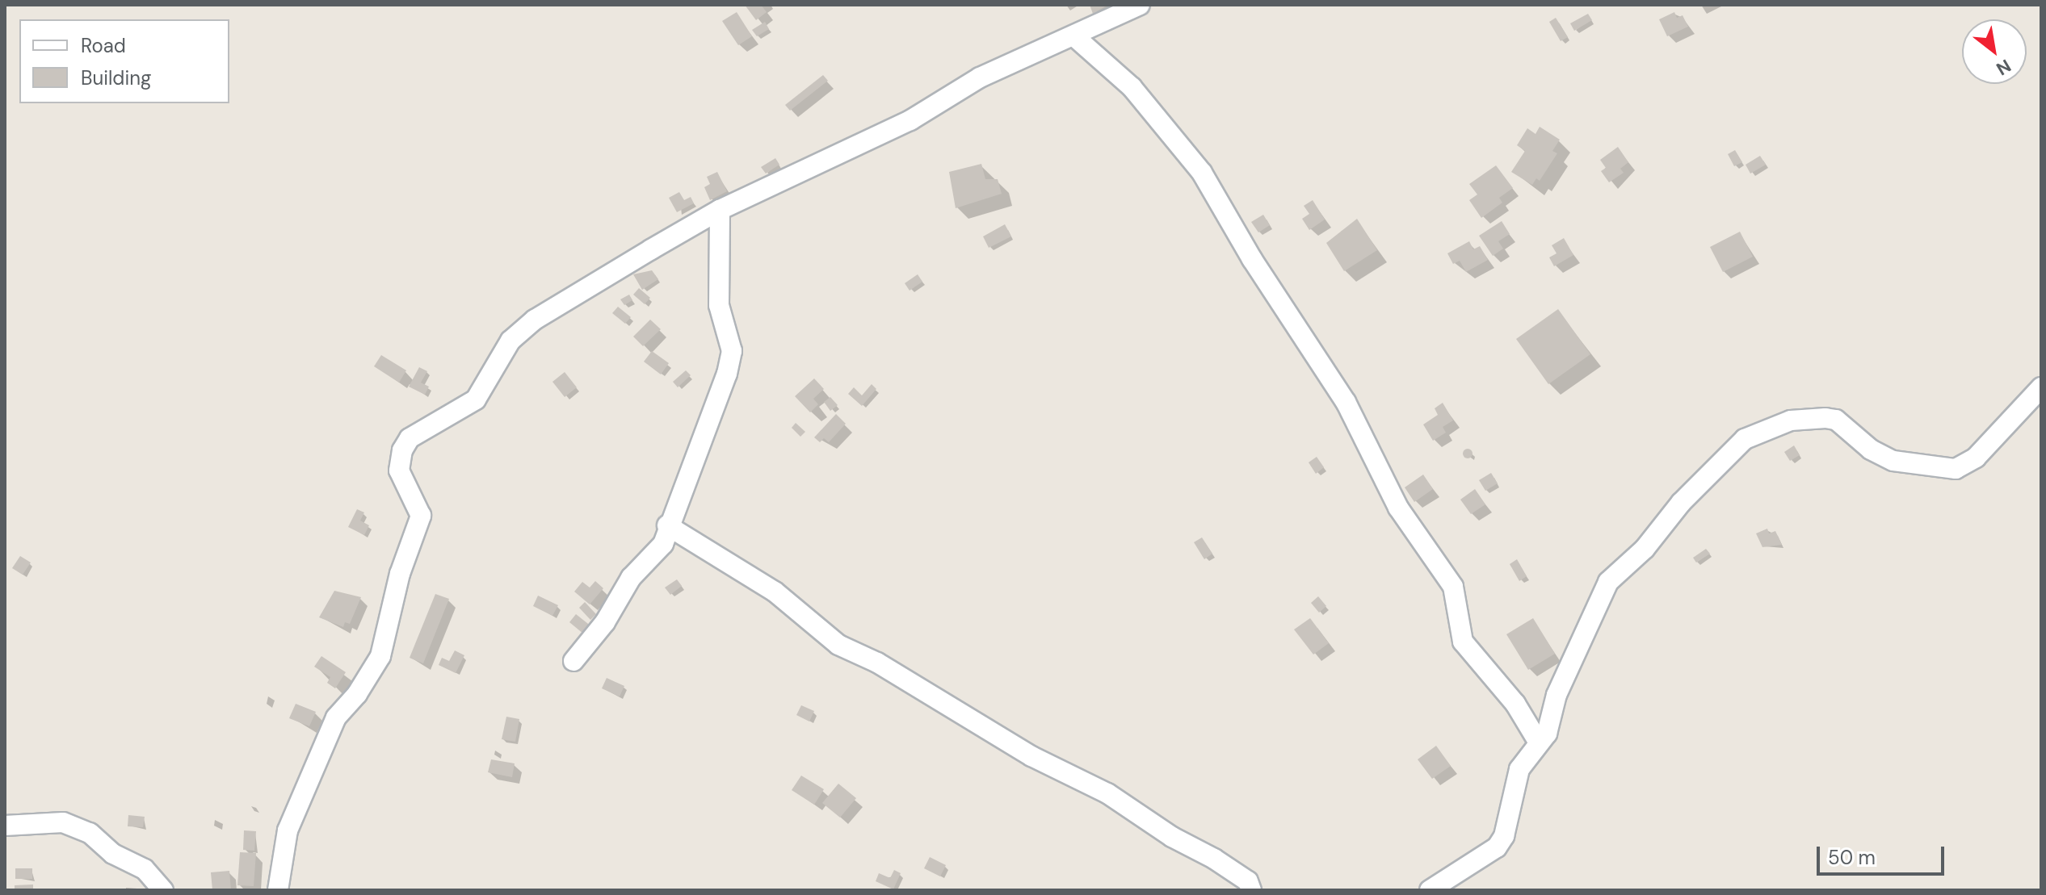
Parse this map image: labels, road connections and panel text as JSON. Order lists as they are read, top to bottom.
{
  "legend": ["Road", "Building"],
  "scale_bar": "50 m",
  "north": "bottom right"
}
